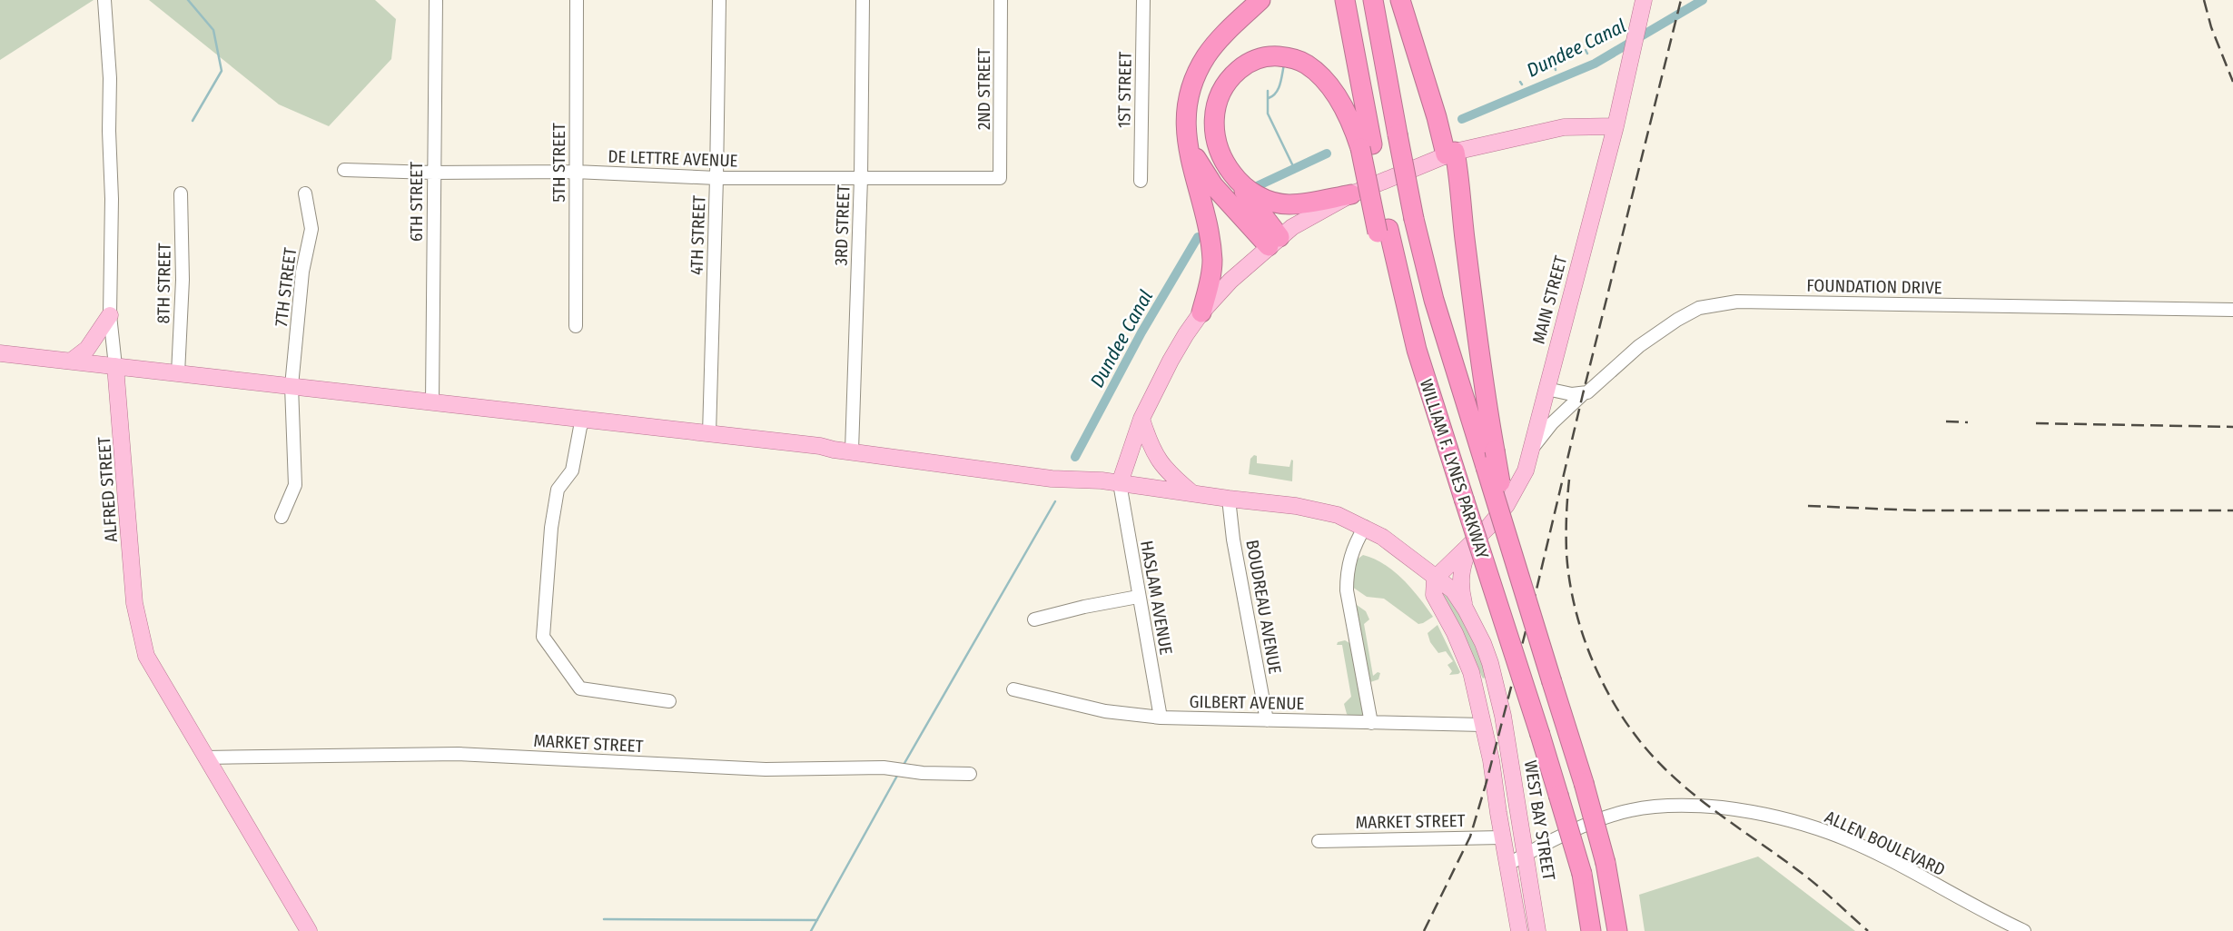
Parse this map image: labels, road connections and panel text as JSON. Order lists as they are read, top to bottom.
{
  "streets": {
    "highway": ["WILLIAM F. LYNES PARKWAY"],
    "main road": ["MAIN STREET", "ALFRED STREET", "WEST BAY STREET"],
    "street": [
      "2ND STREET",
      "1ST STREET",
      "DE LETTRE AVENUE",
      "5TH STREET",
      "6TH STREET",
      "3RD STREET",
      "4TH STREET",
      "8TH STREET",
      "FOUNDATION DRIVE",
      "7TH STREET",
      "HASLAM AVENUE",
      "BOUDREAU AVENUE",
      "GILBERT AVENUE",
      "MARKET STREET",
      "ALLEN BOULEVARD"
    ]
  },
  "crossings": [
    ["2ND STREET", "DE LETTRE AVENUE"],
    ["DE LETTRE AVENUE", "5TH STREET"],
    ["DE LETTRE AVENUE", "6TH STREET"],
    ["DE LETTRE AVENUE", "3RD STREET"],
    ["DE LETTRE AVENUE", "4TH STREET"],
    ["FOUNDATION DRIVE", "MAIN STREET"],
    ["ALFRED STREET", "MARKET STREET"],
    ["HASLAM AVENUE", "GILBERT AVENUE"],
    ["BOUDREAU AVENUE", "GILBERT AVENUE"],
    ["WEST BAY STREET", "ALLEN BOULEVARD"]
  ],
  "water": ["Dundee Canal"]
}
